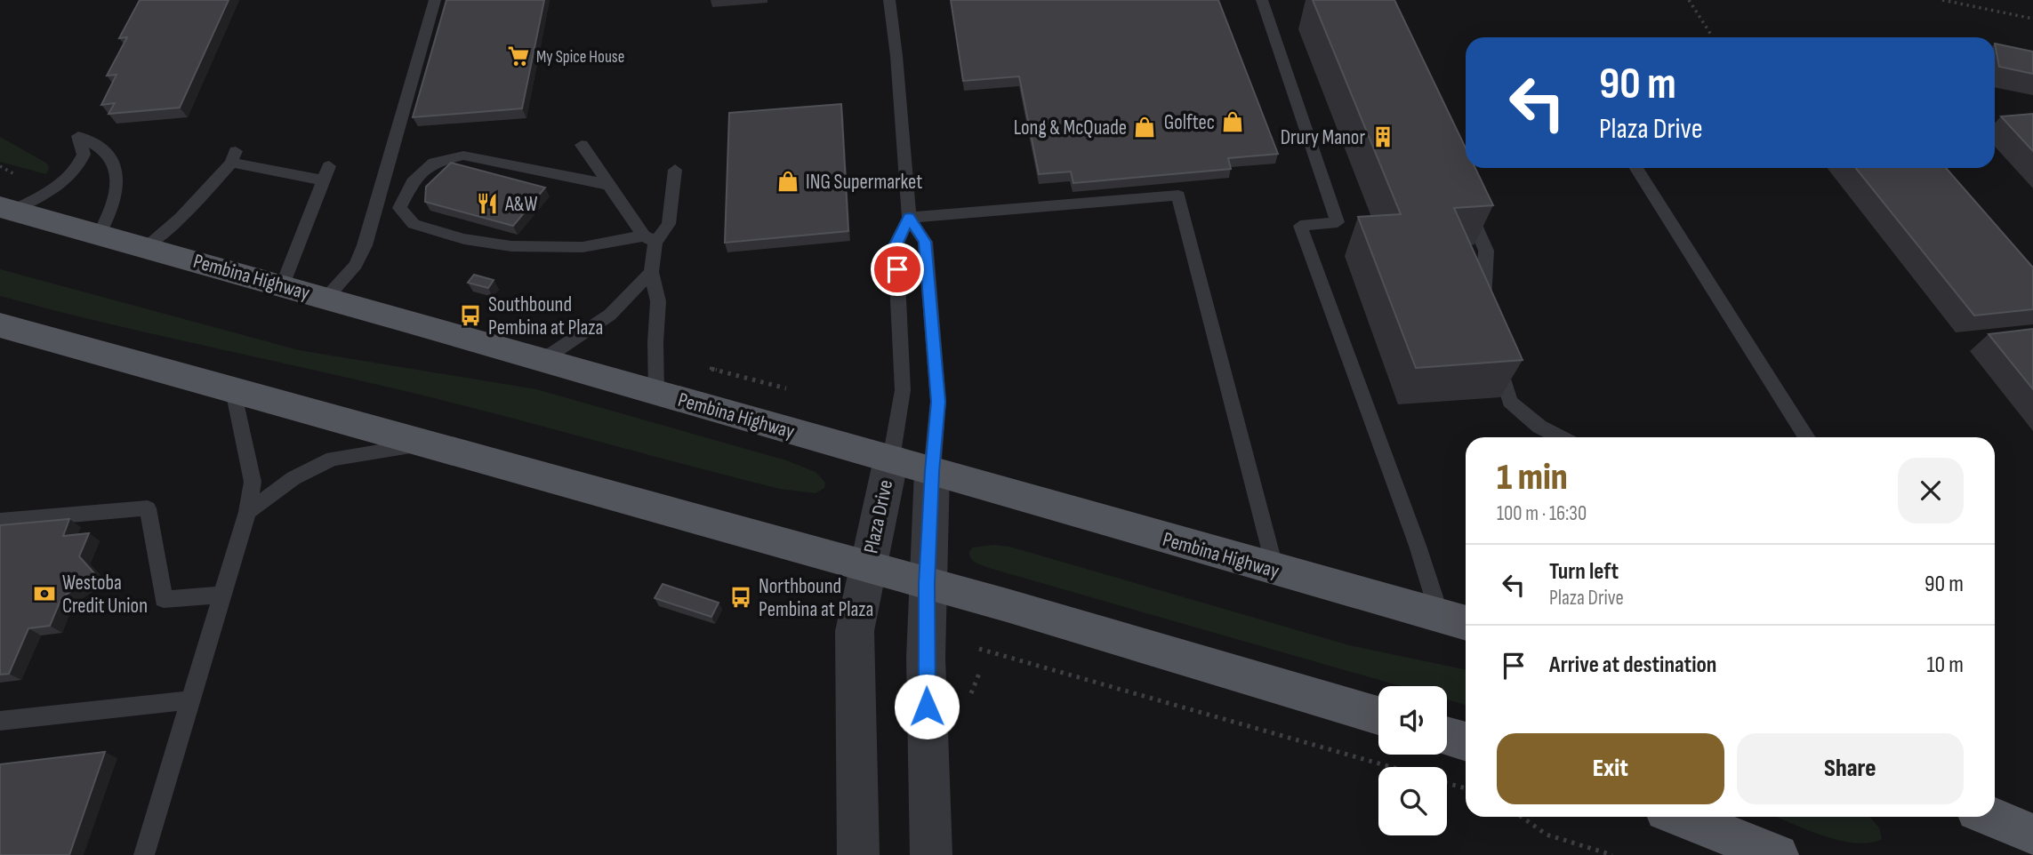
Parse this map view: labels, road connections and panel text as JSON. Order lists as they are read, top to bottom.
{
  "streets": {
    "main road": ["Pembina Highway"],
    "street": ["Plaza Drive"]
  },
  "crossings": [
    ["Pembina Highway", "Plaza Drive"]
  ],
  "places": {
    "supermarket": ["My Spice House"],
    "shop": ["Golftec", "Long & McQuade", "ING Supermarket"],
    "building": ["Drury Manor"],
    "restaurant": ["A&W"],
    "bus stop": ["Southbound Pembina at Plaza", "Northbound Pembina at Plaza"],
    "bank": ["Westoba Credit Union"]
  },
  "page": {
    "turn": ["90 m", "Plaza Drive"],
    "heading": ["1 min", "100 m · 16:30"],
    "list": [
      {
        "name": "Turn left",
        "note": "Plaza Drive",
        "value": "90 m"
      },
      {
        "name": "Arrive at destination",
        "value": "10 m"
      }
    ],
    "buttons": ["Exit", "Share"]
  }
}
